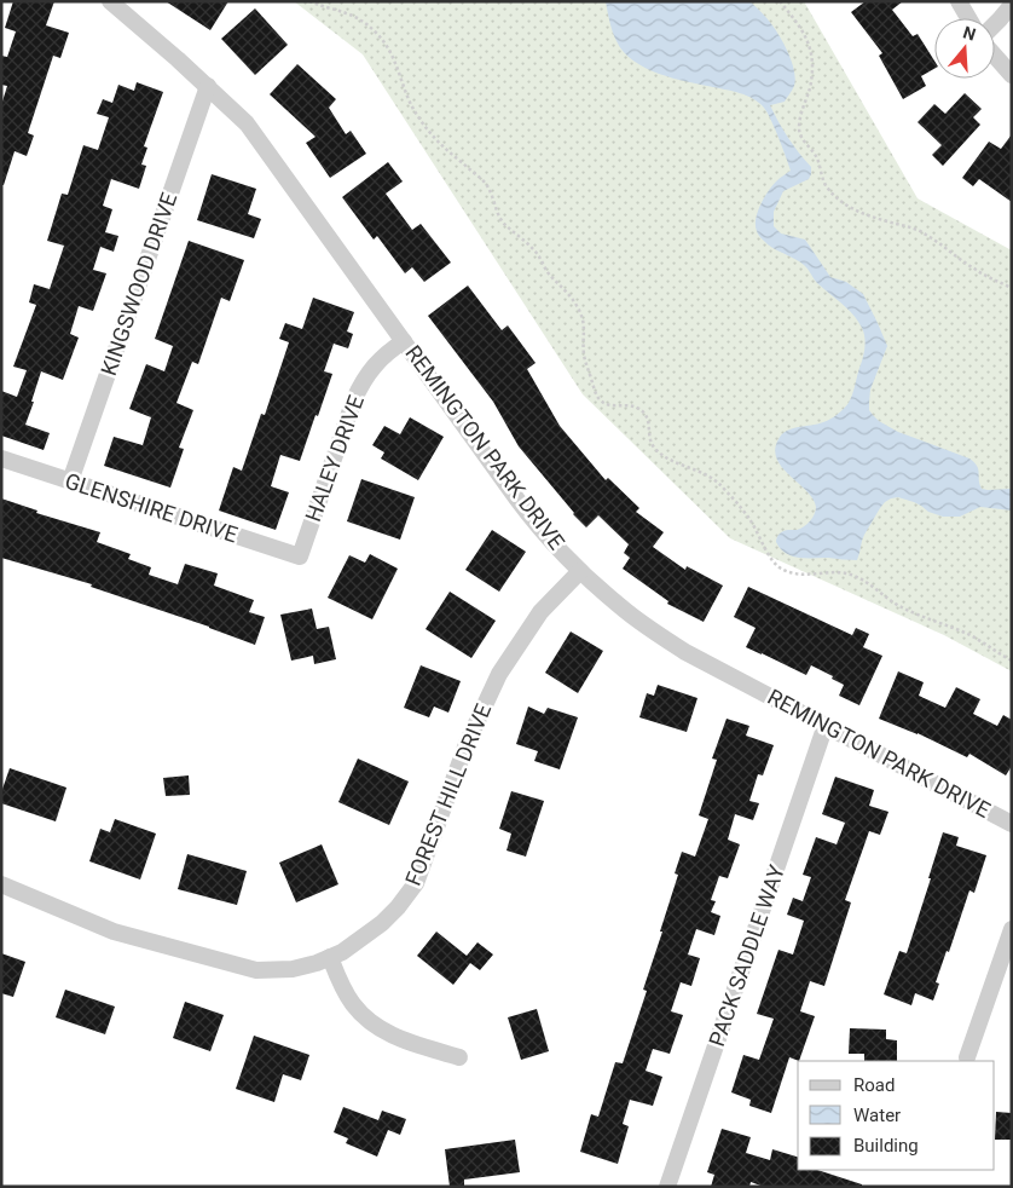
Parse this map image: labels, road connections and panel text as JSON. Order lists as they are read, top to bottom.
{
  "streets": {
    "street": [
      "KINGSWOOD DRIVE",
      "REMINGTON PARK DRIVE",
      "HALEY DRIVE",
      "GLENSHIRE DRIVE",
      "FOREST HILL DRIVE",
      "PACK SADDLE WAY"
    ]
  },
  "crossings": [
    ["KINGSWOOD DRIVE", "REMINGTON PARK DRIVE"],
    ["KINGSWOOD DRIVE", "GLENSHIRE DRIVE"],
    ["REMINGTON PARK DRIVE", "HALEY DRIVE"],
    ["REMINGTON PARK DRIVE", "FOREST HILL DRIVE"],
    ["REMINGTON PARK DRIVE", "PACK SADDLE WAY"],
    ["HALEY DRIVE", "GLENSHIRE DRIVE"]
  ],
  "legend": ["Road", "Water", "Building"],
  "north": "top"
}
